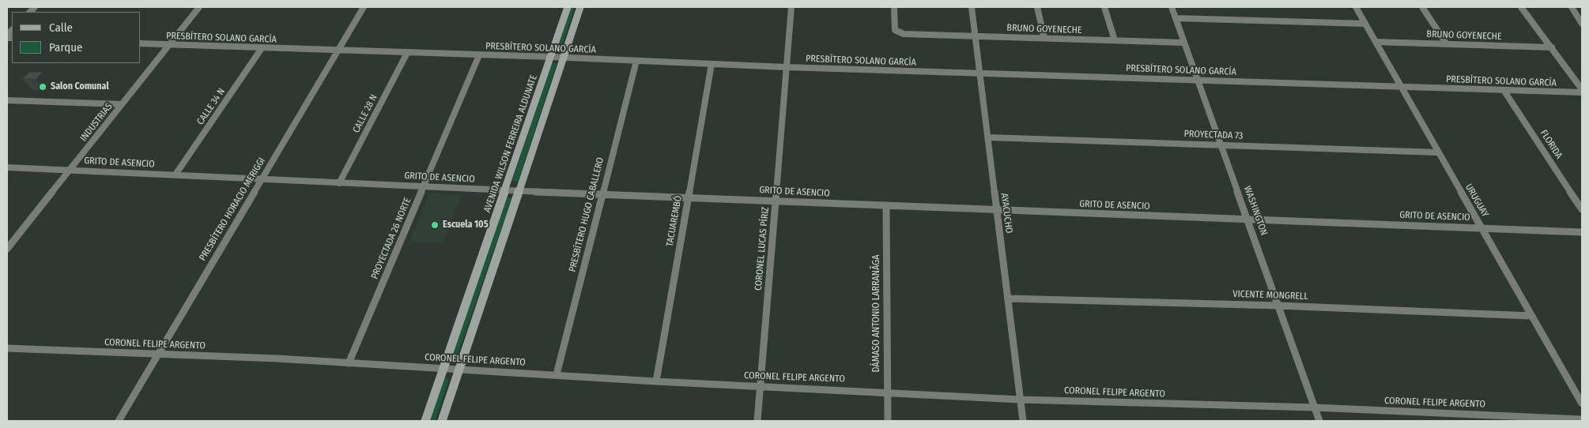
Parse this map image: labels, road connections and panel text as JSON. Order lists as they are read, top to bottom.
{
  "streets": {
    "street": [
      "BRUNO GOYENECHE",
      "PRESBÍTERO SOLANO GARCÍA",
      "CALLE 34 N",
      "CALLE 28 N",
      "INDUSTRIAS",
      "PROYECTADA 73",
      "AVENIDA WILSON FERREIRA ALDUNATE",
      "FLORIDA",
      "GRITO DE ASENCIO",
      "URUGUAY",
      "PRESBÍTERO HORACIO MERIGGI",
      "WASHINGTON",
      "AYACUCHO",
      "PRESBÍTERO HUGO CABALLERO",
      "TACUAREMBÓ",
      "PROYECTADA 26 NORTE",
      "CORONEL LUCAS PÍRIZ",
      "VICENTE MONGRELL",
      "DÁMASO ANTONIO LARRANÃGA",
      "CORONEL FELIPE ARGENTO"
    ]
  },
  "crossings": [
    ["BRUNO GOYENECHE", "URUGUAY"],
    ["BRUNO GOYENECHE", "WASHINGTON"],
    ["BRUNO GOYENECHE", "AYACUCHO"],
    ["PRESBÍTERO SOLANO GARCÍA", "CALLE 34 N"],
    ["PRESBÍTERO SOLANO GARCÍA", "CALLE 28 N"],
    ["PRESBÍTERO SOLANO GARCÍA", "INDUSTRIAS"],
    ["PRESBÍTERO SOLANO GARCÍA", "AVENIDA WILSON FERREIRA ALDUNATE"],
    ["PRESBÍTERO SOLANO GARCÍA", "FLORIDA"],
    ["PRESBÍTERO SOLANO GARCÍA", "URUGUAY"],
    ["PRESBÍTERO SOLANO GARCÍA", "PRESBÍTERO HORACIO MERIGGI"],
    ["PRESBÍTERO SOLANO GARCÍA", "WASHINGTON"],
    ["PRESBÍTERO SOLANO GARCÍA", "AYACUCHO"],
    ["PRESBÍTERO SOLANO GARCÍA", "PRESBÍTERO HUGO CABALLERO"],
    ["PRESBÍTERO SOLANO GARCÍA", "TACUAREMBÓ"],
    ["PRESBÍTERO SOLANO GARCÍA", "PROYECTADA 26 NORTE"],
    ["PRESBÍTERO SOLANO GARCÍA", "CORONEL LUCAS PÍRIZ"],
    ["CALLE 34 N", "GRITO DE ASENCIO"],
    ["CALLE 28 N", "GRITO DE ASENCIO"],
    ["INDUSTRIAS", "GRITO DE ASENCIO"],
    ["PROYECTADA 73", "URUGUAY"],
    ["PROYECTADA 73", "WASHINGTON"],
    ["PROYECTADA 73", "AYACUCHO"],
    ["AVENIDA WILSON FERREIRA ALDUNATE", "GRITO DE ASENCIO"],
    ["AVENIDA WILSON FERREIRA ALDUNATE", "CORONEL FELIPE ARGENTO"],
    ["GRITO DE ASENCIO", "URUGUAY"],
    ["GRITO DE ASENCIO", "PRESBÍTERO HORACIO MERIGGI"],
    ["GRITO DE ASENCIO", "WASHINGTON"],
    ["GRITO DE ASENCIO", "AYACUCHO"],
    ["GRITO DE ASENCIO", "PRESBÍTERO HUGO CABALLERO"],
    ["GRITO DE ASENCIO", "TACUAREMBÓ"],
    ["GRITO DE ASENCIO", "PROYECTADA 26 NORTE"],
    ["GRITO DE ASENCIO", "CORONEL LUCAS PÍRIZ"],
    ["GRITO DE ASENCIO", "DÁMASO ANTONIO LARRANÃGA"],
    ["URUGUAY", "VICENTE MONGRELL"],
    ["PRESBÍTERO HORACIO MERIGGI", "CORONEL FELIPE ARGENTO"],
    ["WASHINGTON", "VICENTE MONGRELL"],
    ["WASHINGTON", "CORONEL FELIPE ARGENTO"],
    ["AYACUCHO", "VICENTE MONGRELL"],
    ["AYACUCHO", "CORONEL FELIPE ARGENTO"],
    ["PRESBÍTERO HUGO CABALLERO", "CORONEL FELIPE ARGENTO"],
    ["TACUAREMBÓ", "CORONEL FELIPE ARGENTO"],
    ["PROYECTADA 26 NORTE", "CORONEL FELIPE ARGENTO"],
    ["CORONEL LUCAS PÍRIZ", "CORONEL FELIPE ARGENTO"],
    ["DÁMASO ANTONIO LARRANÃGA", "CORONEL FELIPE ARGENTO"]
  ],
  "places": ["Salon Comunal", "Escuela 105"],
  "legend": ["Calle", "Parque"]
}
